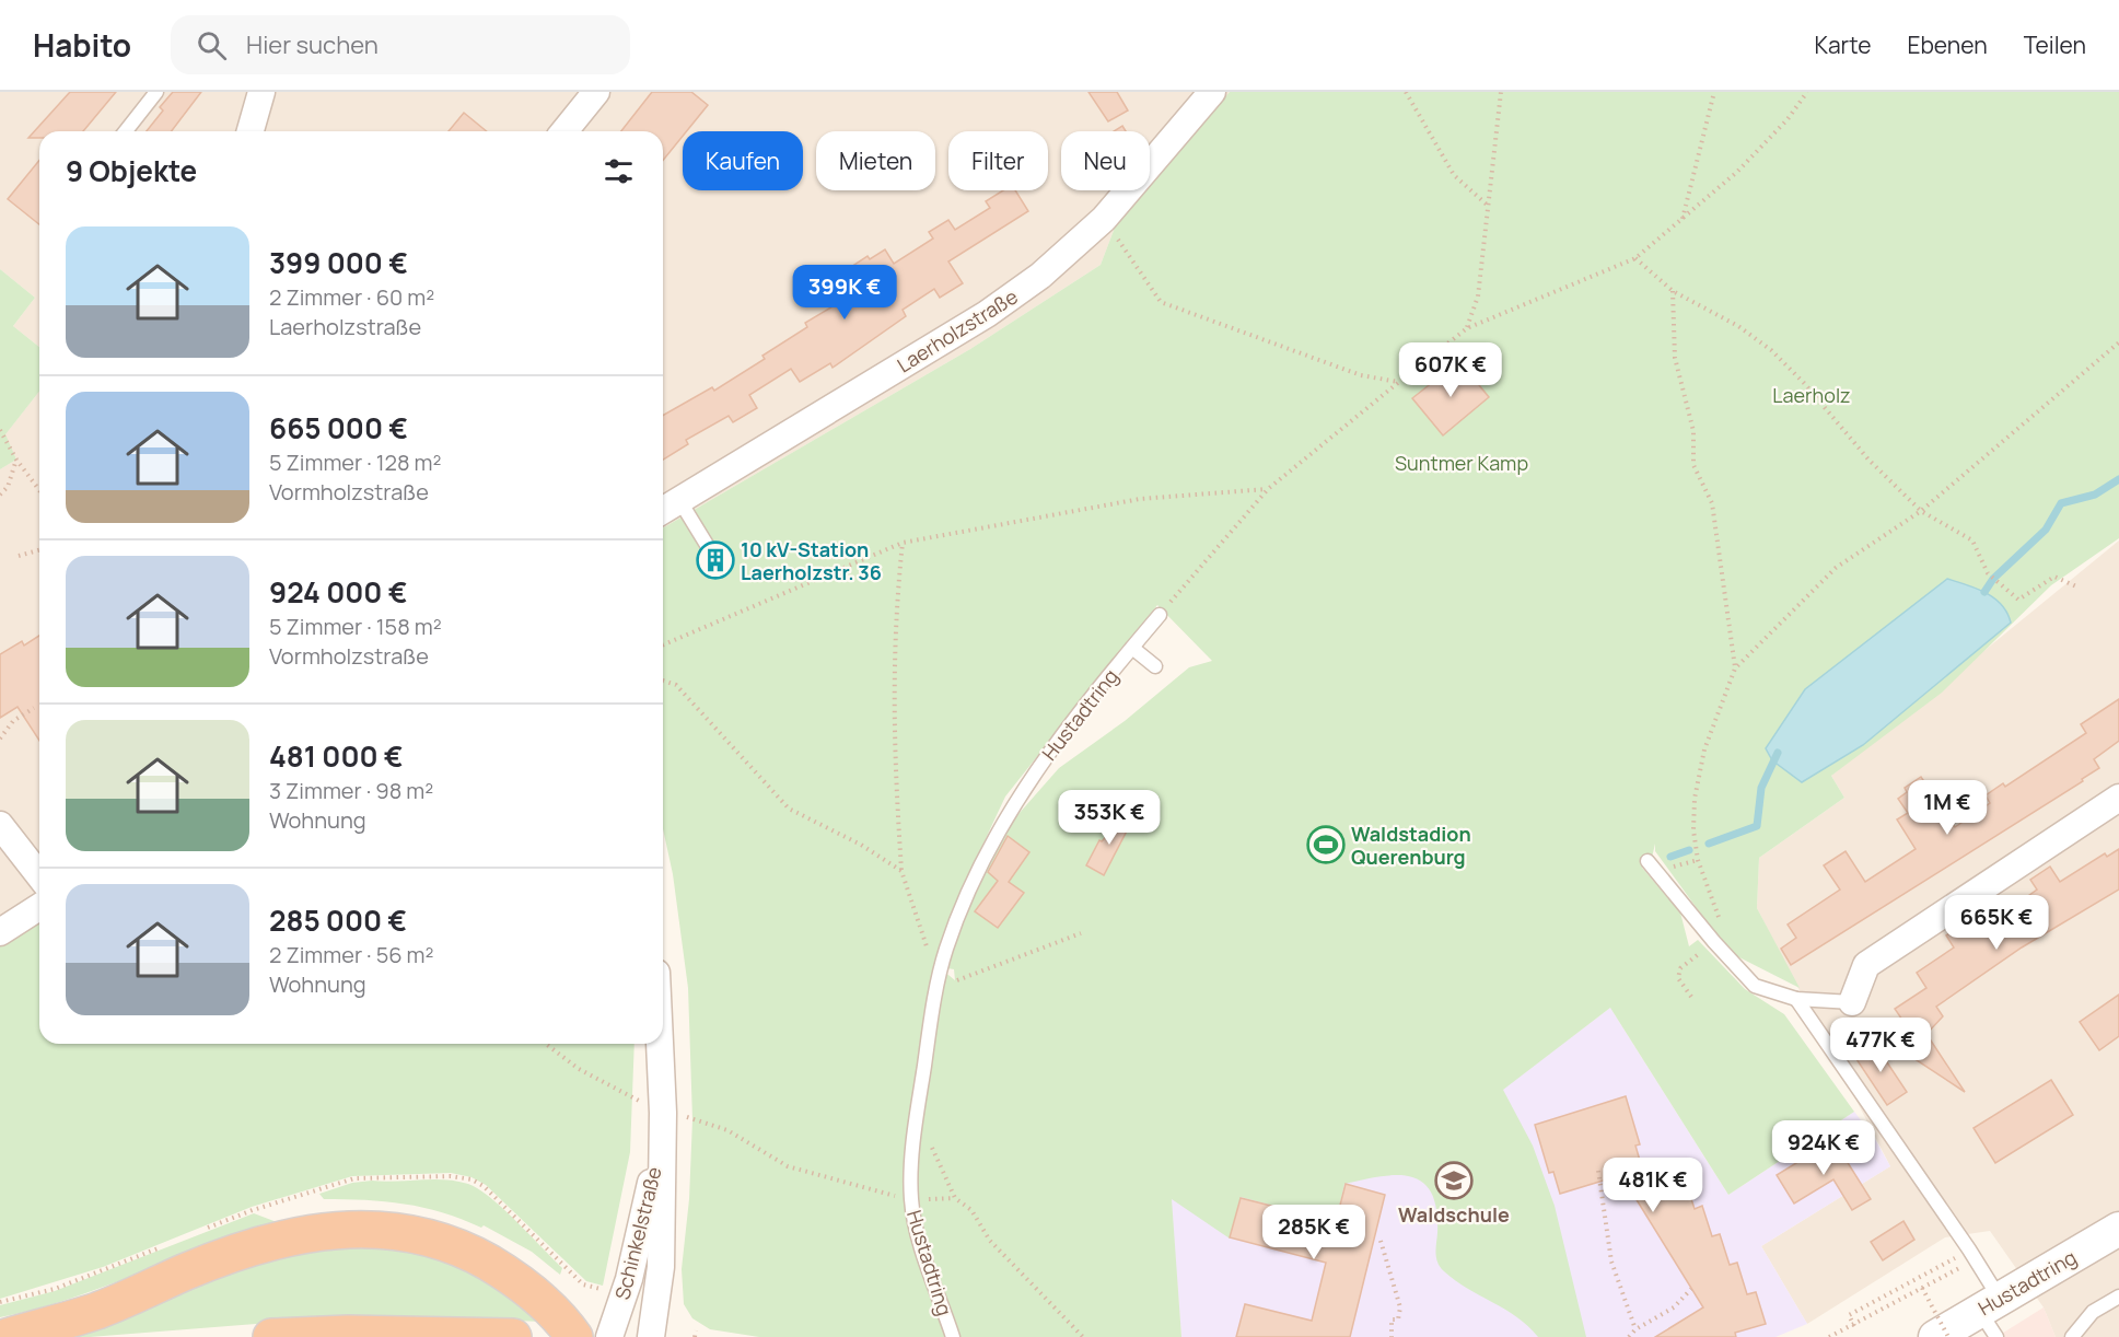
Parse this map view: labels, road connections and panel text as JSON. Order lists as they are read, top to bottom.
{
  "streets": {
    "street": ["Laerholzstraße", "Hustadtring", "Schinkelstraße"]
  },
  "parks": ["Laerholz", "Suntmer Kamp"],
  "places": {
    "building": ["10 kV-Station Laerholzstr. 36"],
    "sports": ["Waldstadion Querenburg"],
    "school or university": ["Waldschule"]
  },
  "page": {
    "header": "Habito",
    "search": "Hier suchen",
    "nav": ["Karte", "Ebenen", "Teilen"],
    "chip": [
      "Kaufen",
      "Mieten",
      "Filter",
      "Neu"
    ],
    "heading": "9 Objekte",
    "list": [
      {
        "name": "399 000 €",
        "note": "2 Zimmer · 60 m² · Laerholzstraße"
      },
      {
        "name": "665 000 €",
        "note": "5 Zimmer · 128 m² · Vormholzstraße"
      },
      {
        "name": "924 000 €",
        "note": "5 Zimmer · 158 m² · Vormholzstraße"
      },
      {
        "name": "481 000 €",
        "note": "3 Zimmer · 98 m² · Wohnung"
      },
      {
        "name": "285 000 €",
        "note": "2 Zimmer · 56 m² · Wohnung"
      }
    ],
    "price": [
      "399K €",
      "607K €",
      "1M €",
      "353K €",
      "665K €",
      "477K €",
      "924K €",
      "481K €",
      "285K €"
    ]
  }
}
